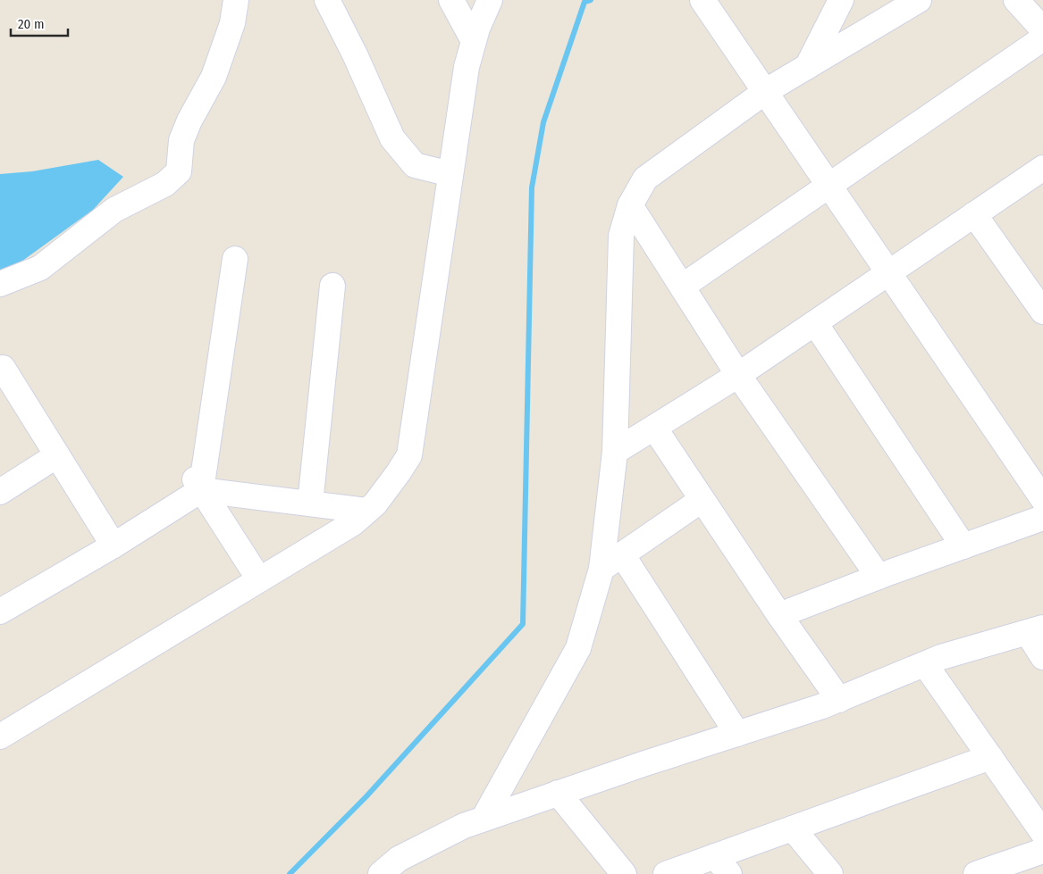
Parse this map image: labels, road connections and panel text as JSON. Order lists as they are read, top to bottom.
{
  "scale_bar": "20 m"
}
